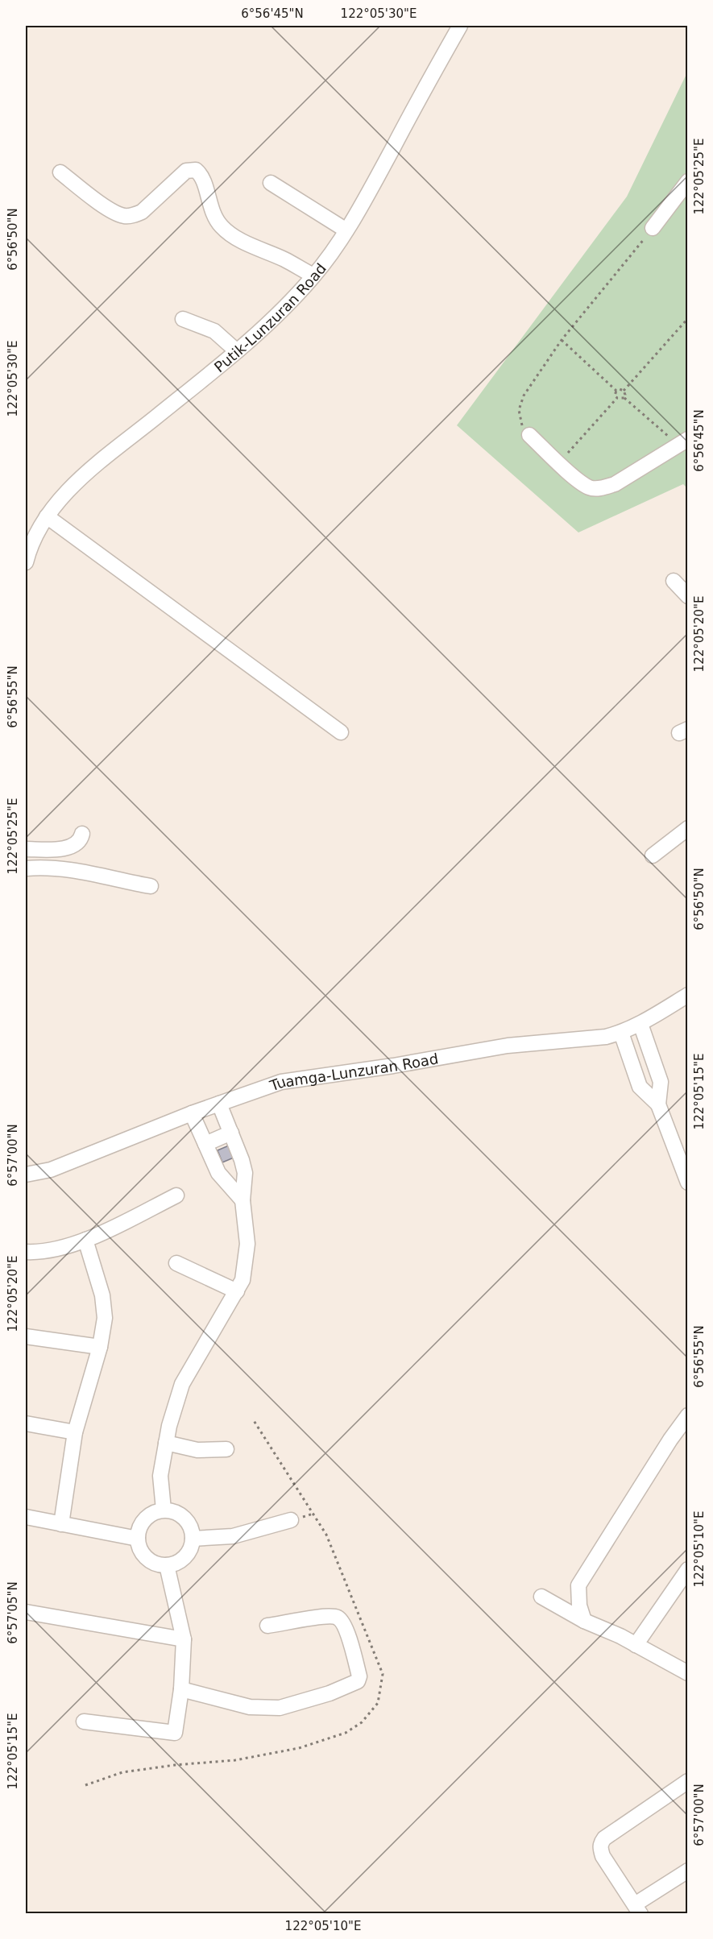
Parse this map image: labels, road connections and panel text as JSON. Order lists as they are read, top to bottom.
{
  "streets": {
    "street": ["Putik-Lunzuran Road", "Tuamga-Lunzuran Road"]
  },
  "coordinates": [
    "6°56'45\"N",
    "122°05'30\"E",
    "122°05'25\"E",
    "6°56'50\"N",
    "122°05'20\"E",
    "6°56'55\"N",
    "122°05'15\"E",
    "6°57'00\"N",
    "122°05'10\"E",
    "6°57'05\"N"
  ]
}
